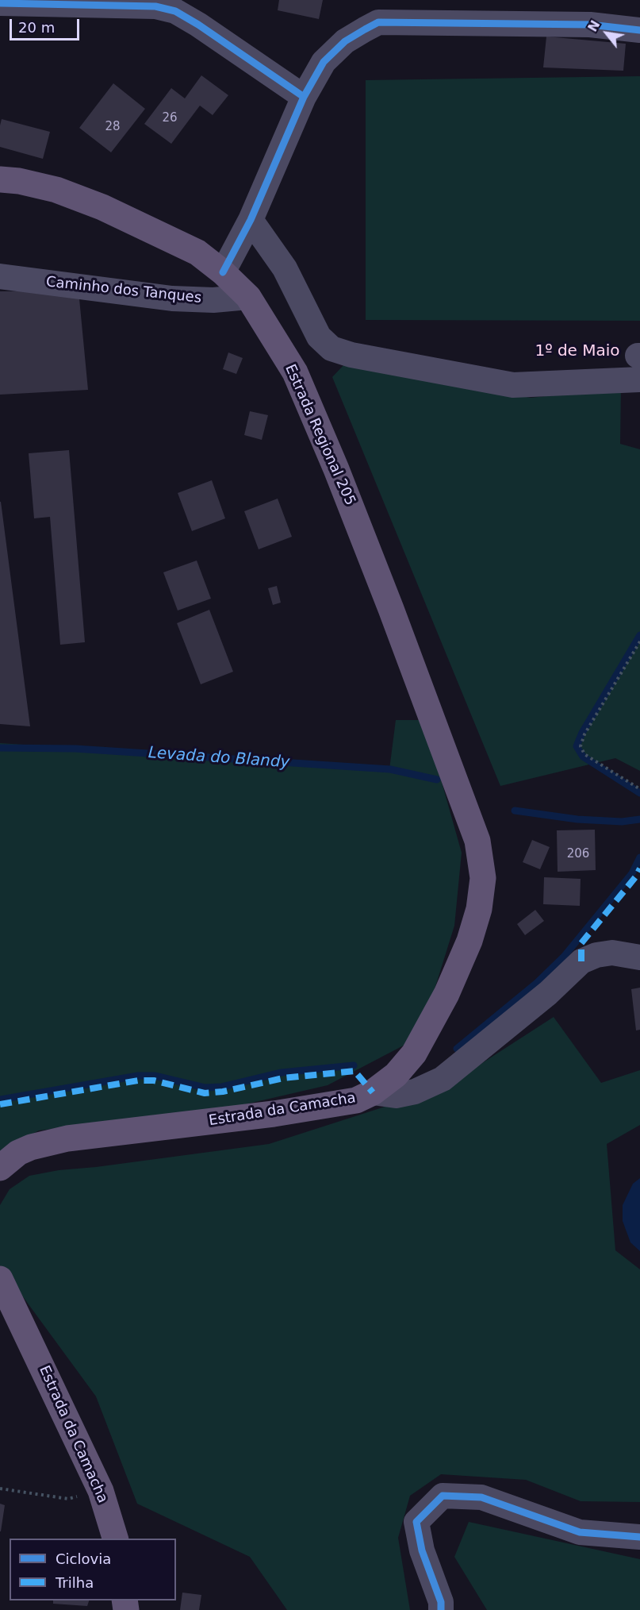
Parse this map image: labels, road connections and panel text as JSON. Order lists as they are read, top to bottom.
{
  "streets": {
    "main road": ["Estrada Regional 205", "Estrada da Camacha"],
    "street": ["Caminho dos Tanques"]
  },
  "crossings": [
    ["Caminho dos Tanques", "Estrada Regional 205"],
    ["Estrada Regional 205", "Estrada da Camacha"]
  ],
  "districts": ["1º de Maio"],
  "water": ["Levada do Blandy"],
  "house_numbers": ["26", "28", "206"],
  "legend": ["Ciclovia", "Trilha"],
  "scale_bar": "20 m",
  "north": "top left"
}
